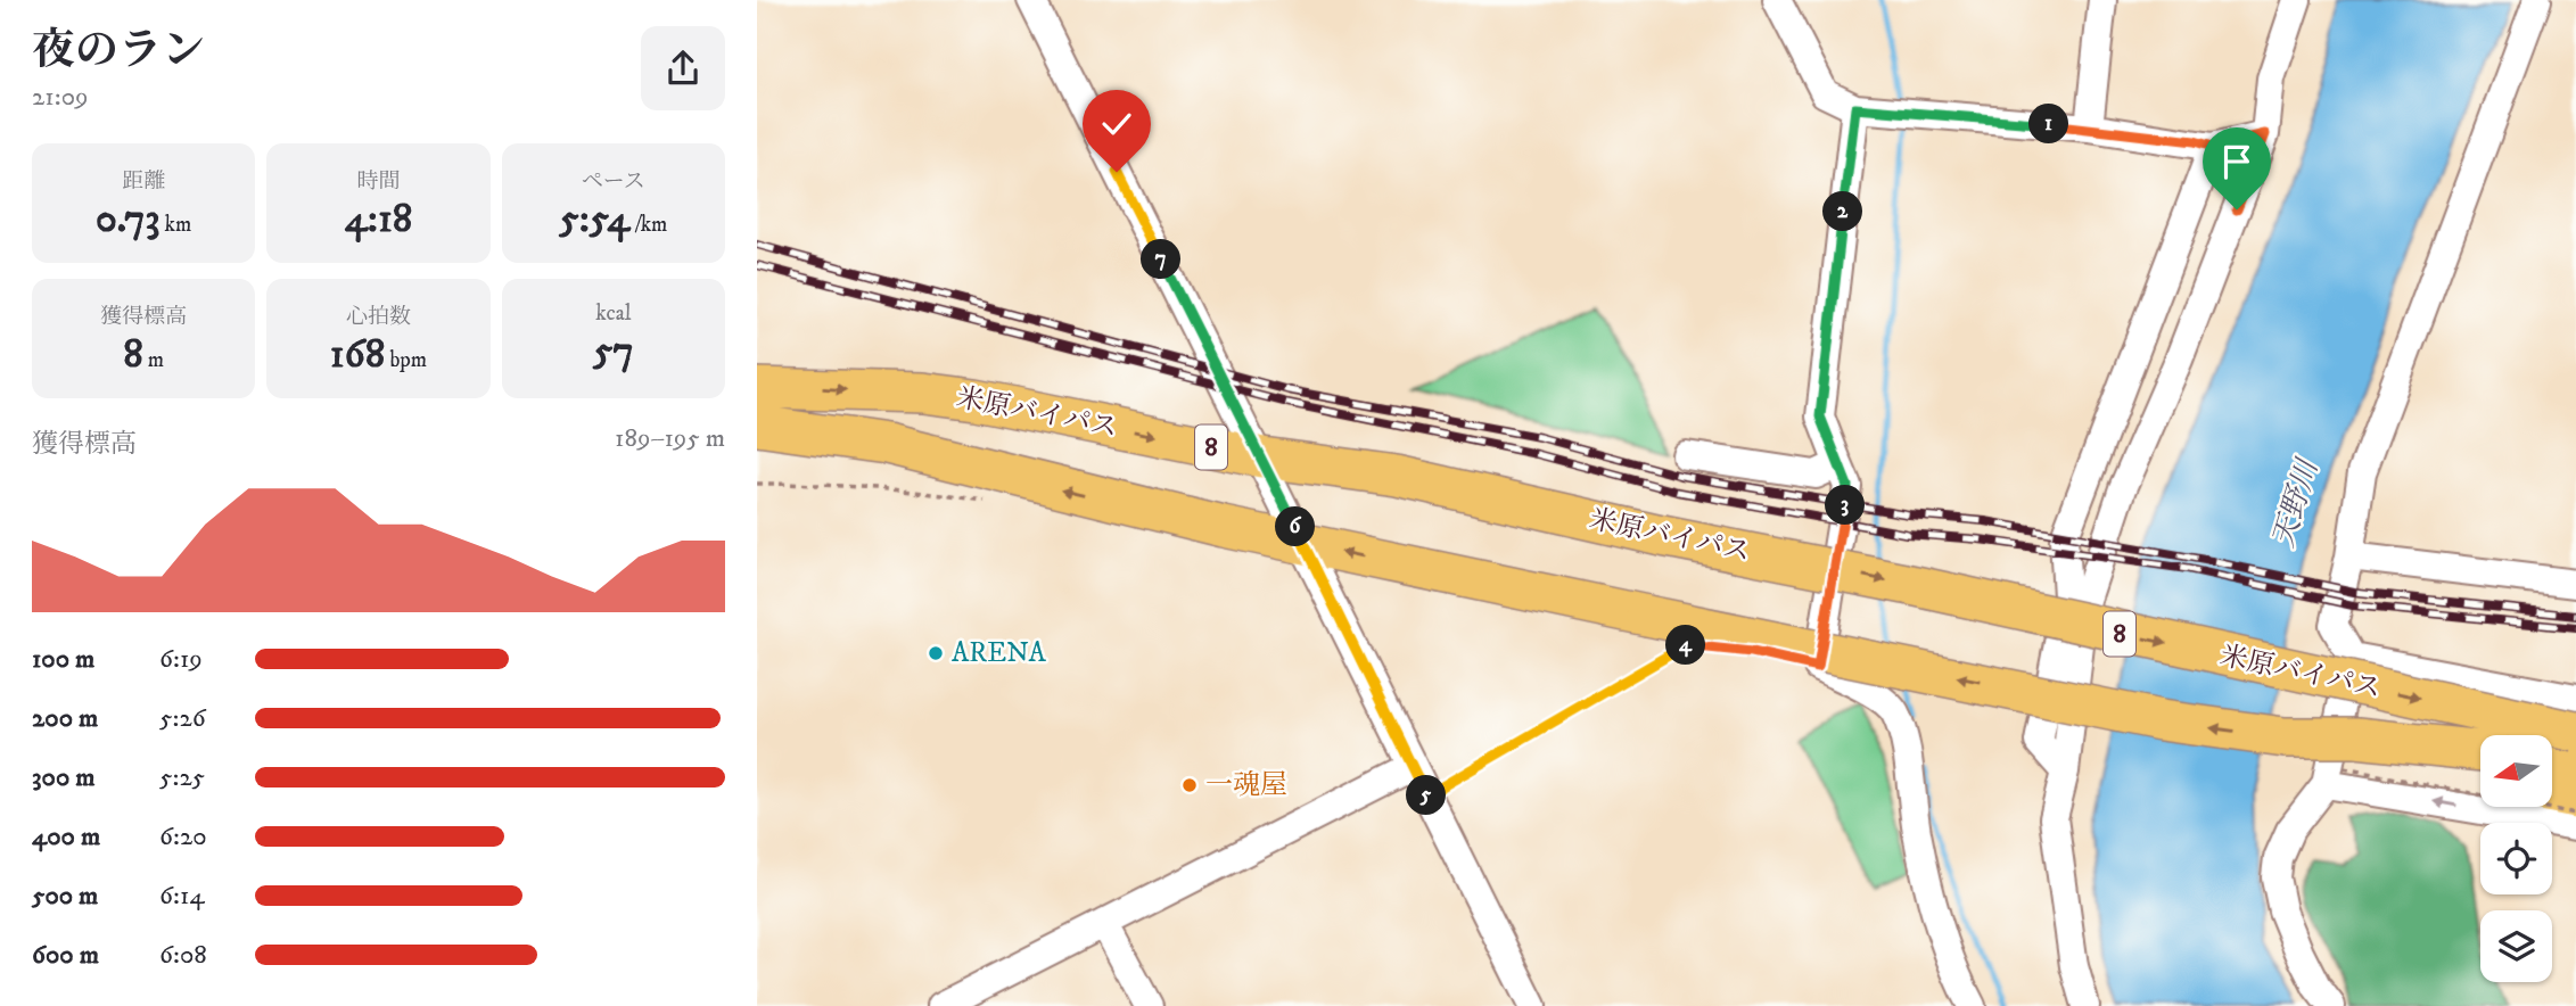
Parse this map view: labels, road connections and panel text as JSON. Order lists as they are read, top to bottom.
{
  "streets": {
    "highway": ["米原バイパス", "8"]
  },
  "water": ["天野川"],
  "places": ["ARENA", "一魂屋"],
  "north": "left",
  "page": {
    "heading": ["夜のラン", "21:09"],
    "pins": [
      "1",
      "2",
      "7",
      "3",
      "6",
      "4",
      "5"
    ],
    "stats": [
      ["距離", "0.73 km"],
      ["時間", "4:18"],
      ["ペース", "5:54 /km"],
      ["獲得標高", "8 m"],
      ["心拍数", "168 bpm"],
      ["kcal", "57"]
    ],
    "chart": ["獲得標高", "189–195 m"],
    "list": [
      {
        "name": "100 m",
        "note": "6:19"
      },
      {
        "name": "200 m",
        "note": "5:26"
      },
      {
        "name": "300 m",
        "note": "5:25"
      },
      {
        "name": "400 m",
        "note": "6:20"
      },
      {
        "name": "500 m",
        "note": "6:14"
      },
      {
        "name": "600 m",
        "note": "6:08"
      }
    ]
  }
}
